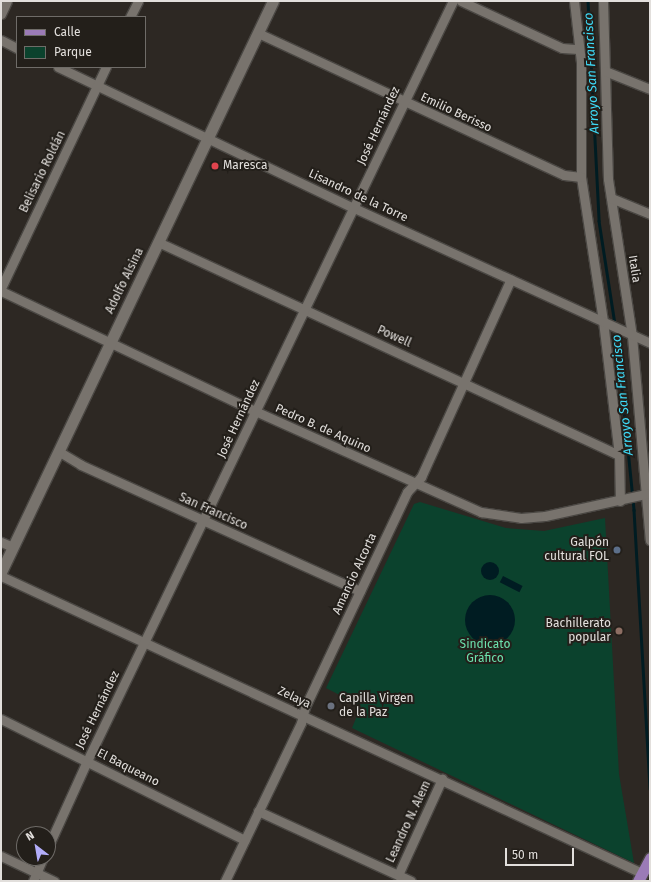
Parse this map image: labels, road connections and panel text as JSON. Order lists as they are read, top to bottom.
{
  "streets": {
    "street": [
      "Emilio Berisso",
      "José Hernández",
      "Belisario Roldán",
      "Lisandro de la Torre",
      "Italia",
      "Adolfo Alsina",
      "Powell",
      "Pedro B. de Aquino",
      "San Francisco",
      "Amancio Alcorta",
      "Zelaya",
      "El Baqueano",
      "Leandro N. Alem"
    ]
  },
  "crossings": [
    ["Emilio Berisso", "José Hernández"],
    ["Emilio Berisso", "Adolfo Alsina"],
    ["José Hernández", "Lisandro de la Torre"],
    ["José Hernández", "Powell"],
    ["José Hernández", "Pedro B. de Aquino"],
    ["José Hernández", "San Francisco"],
    ["José Hernández", "Zelaya"],
    ["José Hernández", "El Baqueano"],
    ["Belisario Roldán", "Lisandro de la Torre"],
    ["Lisandro de la Torre", "Italia"],
    ["Lisandro de la Torre", "Adolfo Alsina"],
    ["Lisandro de la Torre", "Amancio Alcorta"],
    ["Italia", "Pedro B. de Aquino"],
    ["Adolfo Alsina", "Powell"],
    ["Adolfo Alsina", "Pedro B. de Aquino"],
    ["Adolfo Alsina", "San Francisco"],
    ["Powell", "Amancio Alcorta"],
    ["Pedro B. de Aquino", "Amancio Alcorta"],
    ["San Francisco", "Amancio Alcorta"],
    ["Amancio Alcorta", "Zelaya"],
    ["Amancio Alcorta", "El Baqueano"],
    ["Zelaya", "Leandro N. Alem"]
  ],
  "water": ["Arroyo San Francisco"],
  "parks": ["Sindicato Gráfico"],
  "places": [
    "Maresca",
    "Galpón cultural FOL",
    "Bachillerato popular",
    "Capilla Virgen de la Paz"
  ],
  "legend": ["Calle", "Parque"],
  "scale_bar": "50 m",
  "north": "top left"
}
